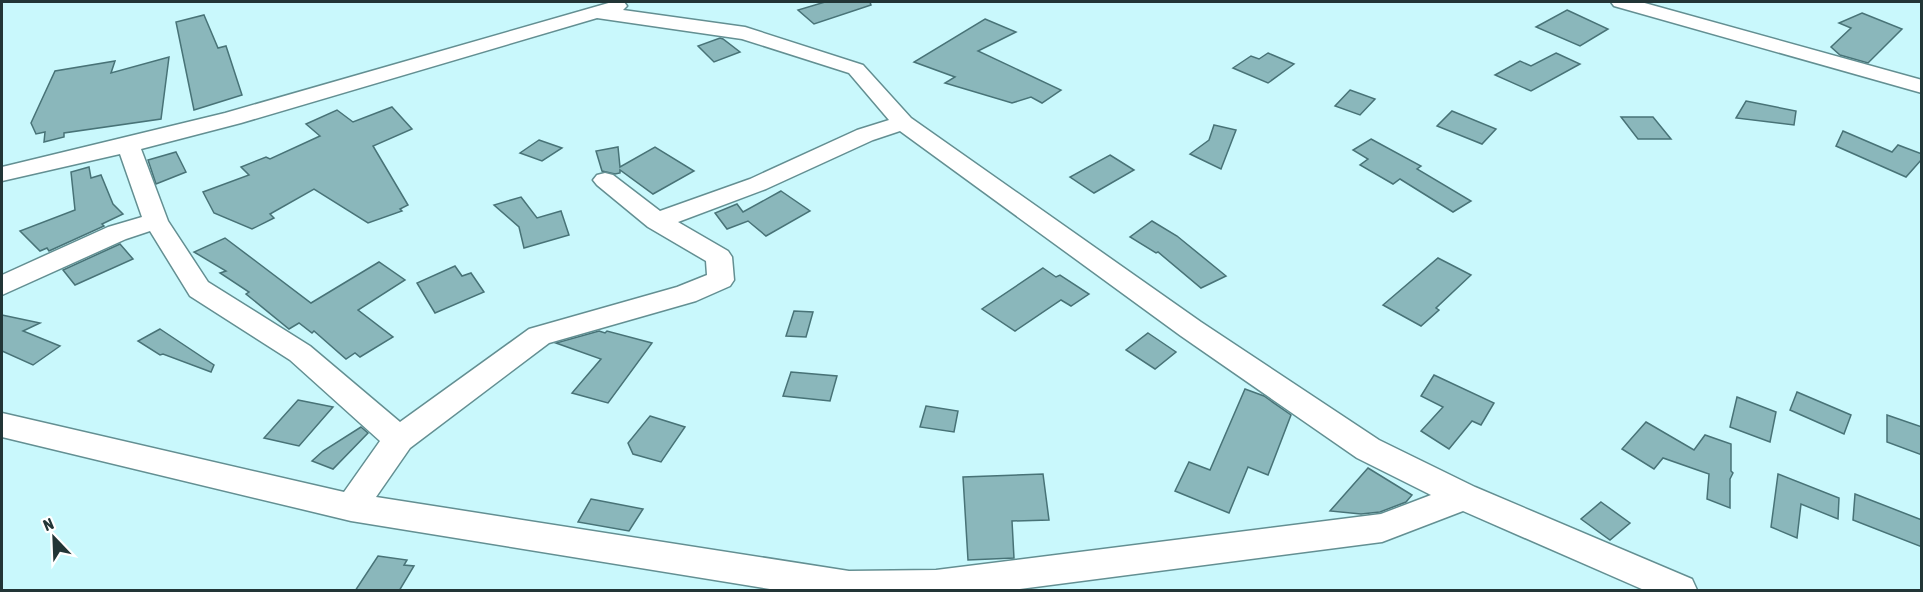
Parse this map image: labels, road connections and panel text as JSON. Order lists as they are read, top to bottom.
{
  "north": "top left"
}
